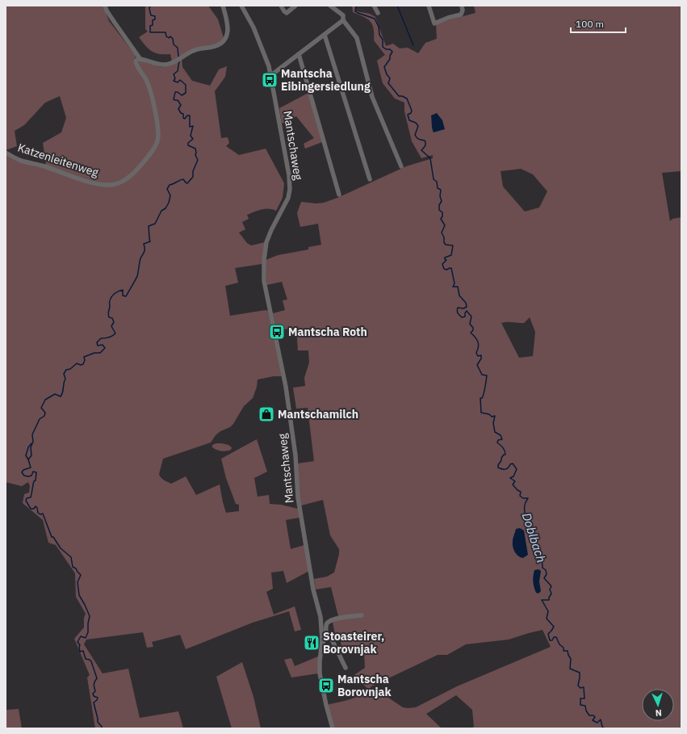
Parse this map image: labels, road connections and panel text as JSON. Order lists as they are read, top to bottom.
{
  "streets": {
    "street": ["Mantschaweg", "Katzenleitenweg"]
  },
  "water": ["Doblbach"],
  "places": {
    "bus stop": ["Mantscha Eibingersiedlung", "Mantscha Roth", "Mantscha Borovnjak"],
    "shop": ["Mantschamilch"],
    "restaurant": ["Stoasteirer, Borovnjak"]
  },
  "scale_bar": "100 m",
  "north": "bottom"
}
